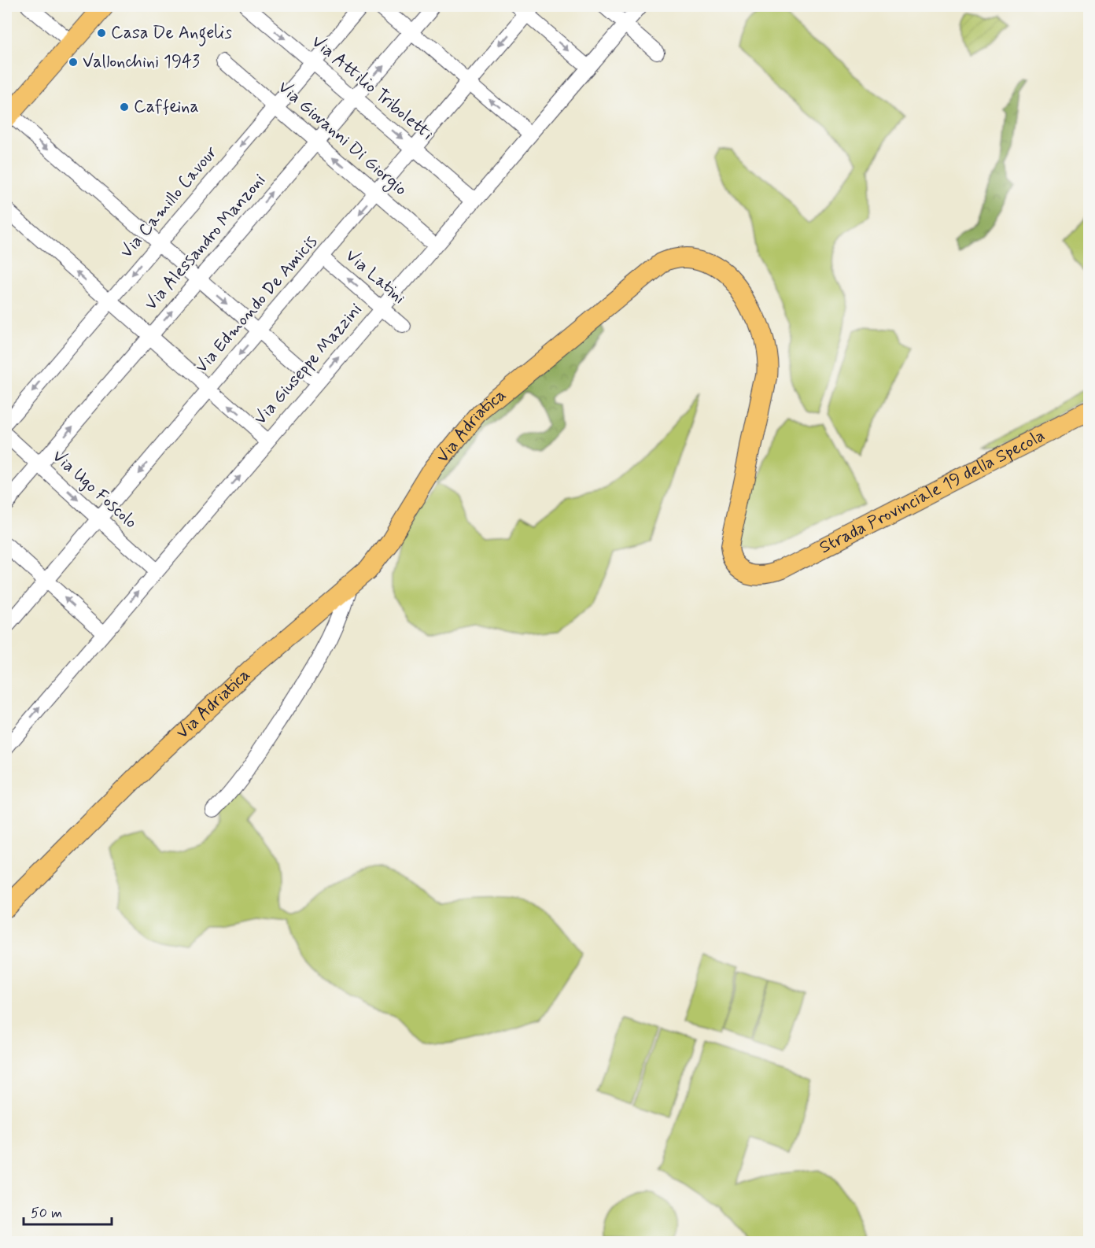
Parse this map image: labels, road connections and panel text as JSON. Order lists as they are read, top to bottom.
{
  "streets": {
    "main road": ["Via Adriatica", "Strada Provinciale 19 della Specola"],
    "street": [
      "Via Attilio Triboletti",
      "Via Giovanni Di Giorgio",
      "Via Camillo Cavour",
      "Via Alessandro Manzoni",
      "Via Latini",
      "Via Edmondo De Amicis",
      "Via Giuseppe Mazzini",
      "Via Ugo Foscolo"
    ]
  },
  "crossings": [
    ["Via Attilio Triboletti", "Via Camillo Cavour"],
    ["Via Attilio Triboletti", "Via Alessandro Manzoni"],
    ["Via Attilio Triboletti", "Via Edmondo De Amicis"],
    ["Via Attilio Triboletti", "Via Giuseppe Mazzini"],
    ["Via Giovanni Di Giorgio", "Via Camillo Cavour"],
    ["Via Giovanni Di Giorgio", "Via Alessandro Manzoni"],
    ["Via Giovanni Di Giorgio", "Via Edmondo De Amicis"],
    ["Via Giovanni Di Giorgio", "Via Giuseppe Mazzini"],
    ["Via Alessandro Manzoni", "Via Ugo Foscolo"],
    ["Via Latini", "Via Edmondo De Amicis"],
    ["Via Latini", "Via Giuseppe Mazzini"],
    ["Via Edmondo De Amicis", "Via Ugo Foscolo"],
    ["Via Giuseppe Mazzini", "Via Ugo Foscolo"],
    ["Via Adriatica", "Strada Provinciale 19 della Specola"]
  ],
  "one_way": [
    "Via Camillo Cavour",
    "Via Alessandro Manzoni",
    "Via Edmondo De Amicis",
    "Via Giuseppe Mazzini"
  ],
  "places": ["Casa De Angelis", "Vallonchini 1943", "Caffeina"],
  "scale_bar": "50 m"
}
